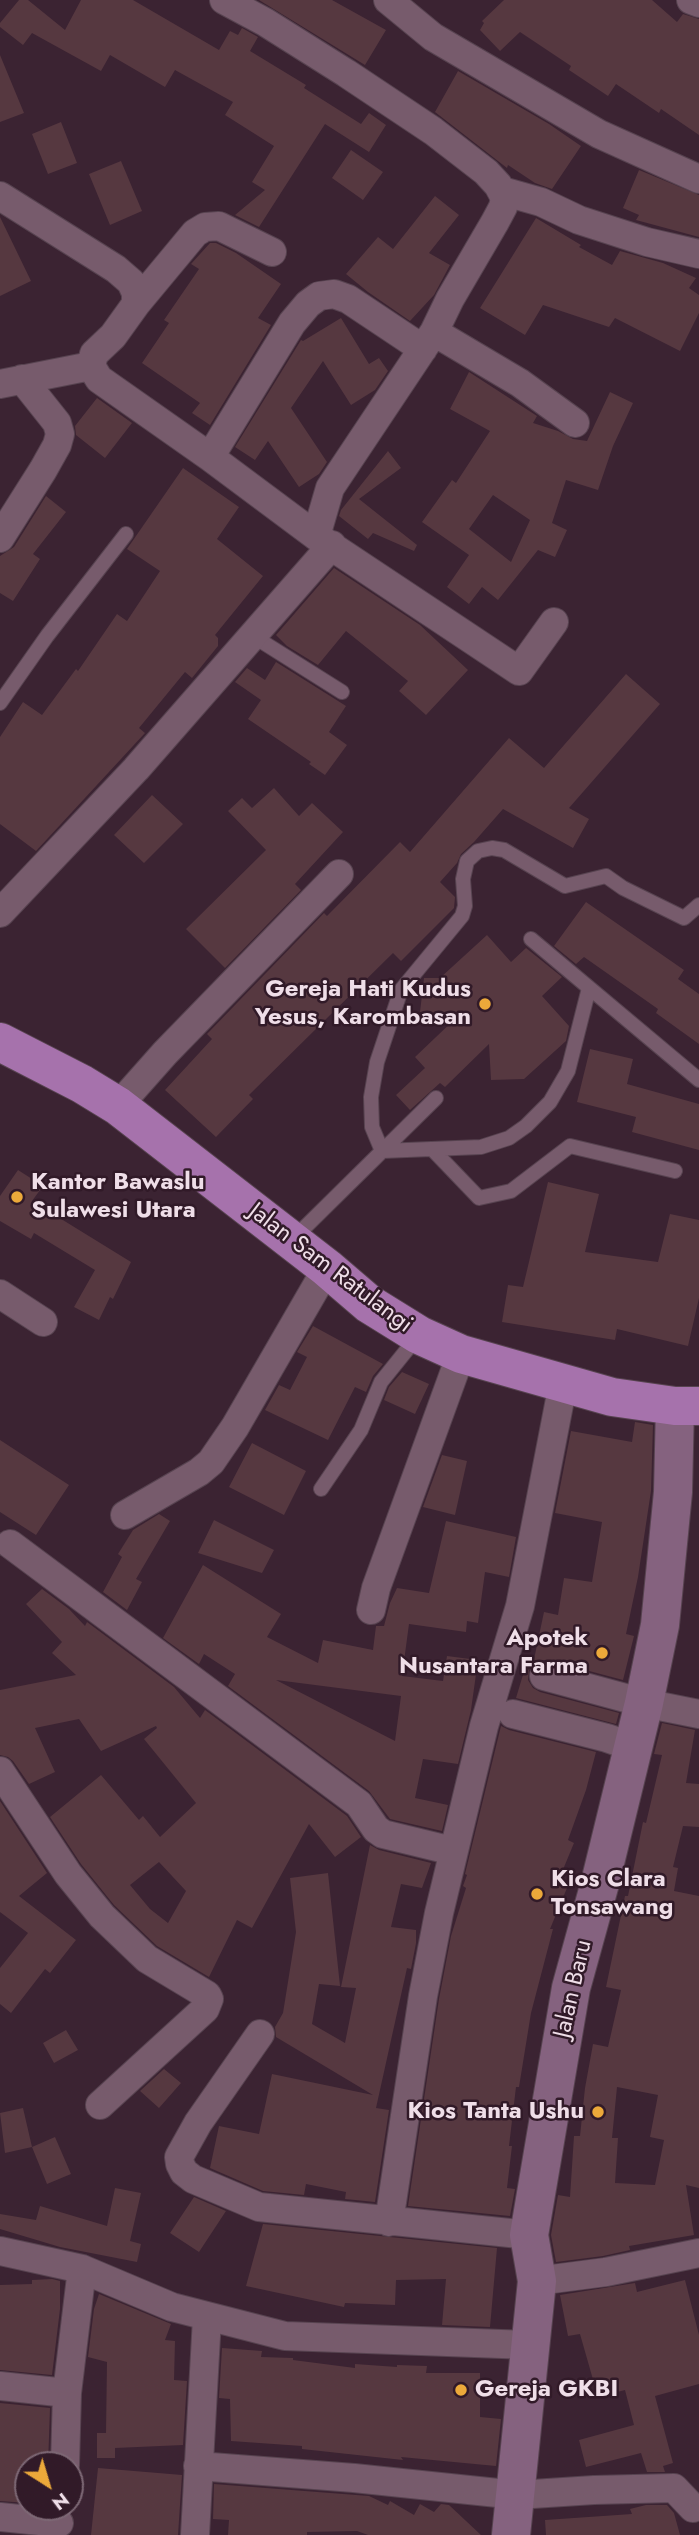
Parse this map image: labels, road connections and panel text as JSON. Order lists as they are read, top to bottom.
{
  "streets": {
    "highway": ["Jalan Sam Ratulangi"],
    "street": ["Jalan Baru"]
  },
  "crossings": [
    ["Jalan Sam Ratulangi", "Jalan Baru"]
  ],
  "places": [
    "Gereja Hati Kudus Yesus, Karombasan",
    "Kantor Bawaslu Sulawesi Utara",
    "Apotek Nusantara Farma",
    "Kios Clara Tonsawang",
    "Kios Tanta Ushu",
    "Gereja GKBI"
  ],
  "north": "bottom right"
}
